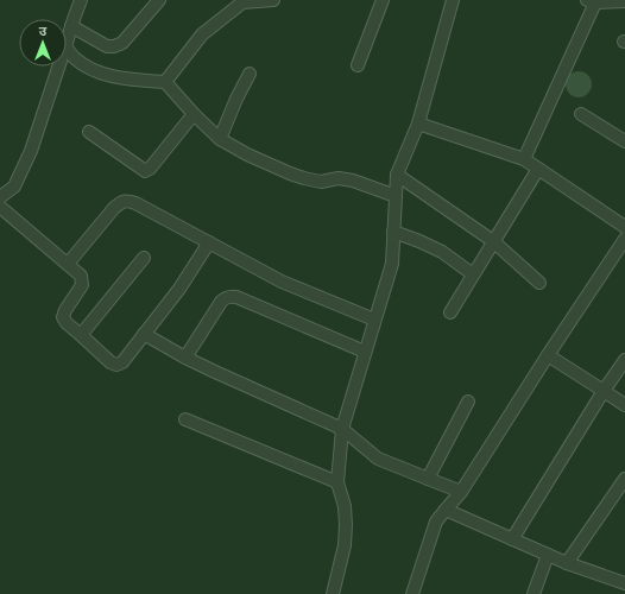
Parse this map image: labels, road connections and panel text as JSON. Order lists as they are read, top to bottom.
{
  "north": "top"
}
